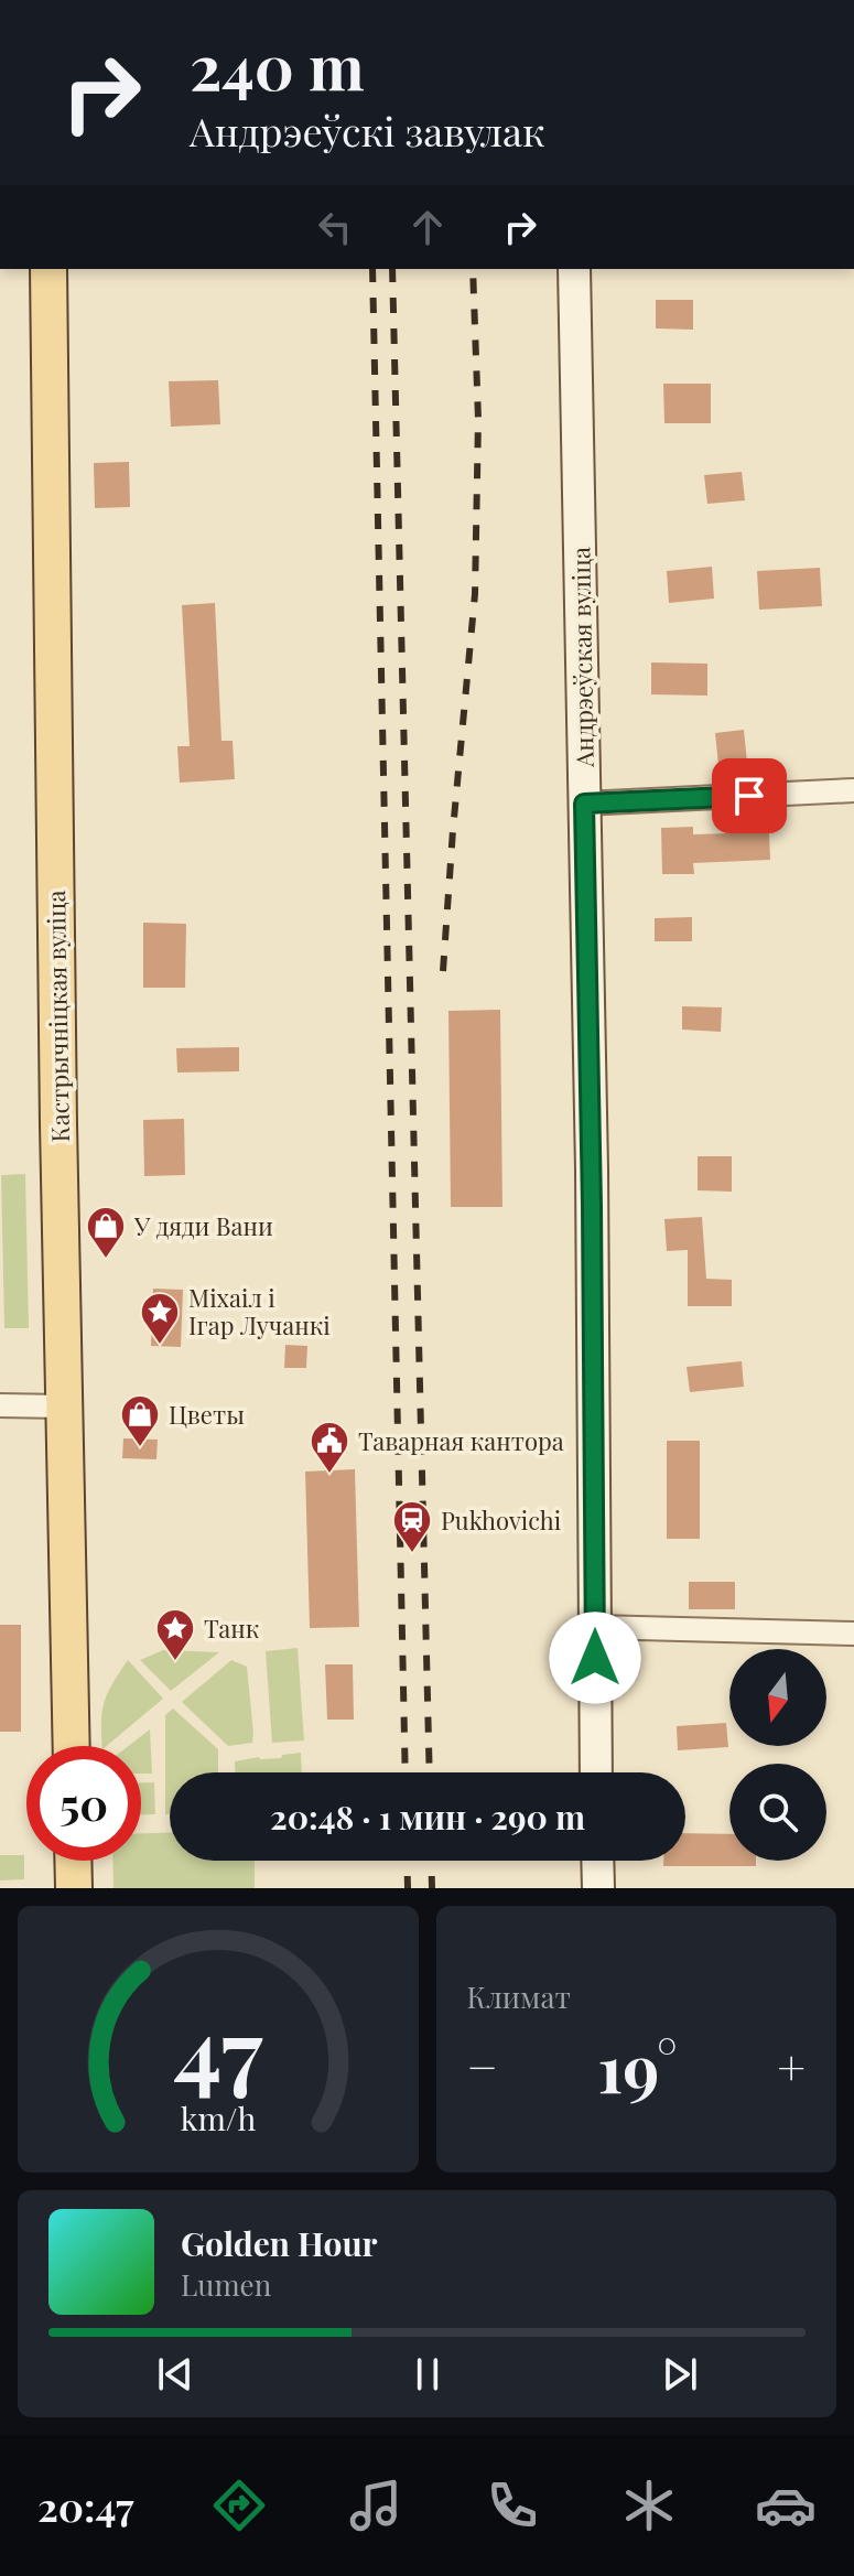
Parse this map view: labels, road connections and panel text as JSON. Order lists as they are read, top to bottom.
{
  "streets": {
    "main road": ["Андрэеўская вуліца", "Кастрычніцкая вуліца"]
  },
  "places": {
    "shop": ["У дяди Вани", "Цветы"],
    "place": ["Міхаіл і Ігар Лучанкі", "Танк"],
    "public building": ["Таварная кантора"],
    "station": ["Pukhovichi"]
  },
  "north": "bottom",
  "page": {
    "turn": ["240 m", "Андрэеўскі завулак"],
    "limit": "50",
    "trip": "20:48 · 1 мин · 290 m",
    "tile": "Климат",
    "heat": ["−", "19°", "+"],
    "song": ["Golden Hour", "Lumen"],
    "tabs": "20:47",
    "gauge": ["47", "km/h"]
  }
}
